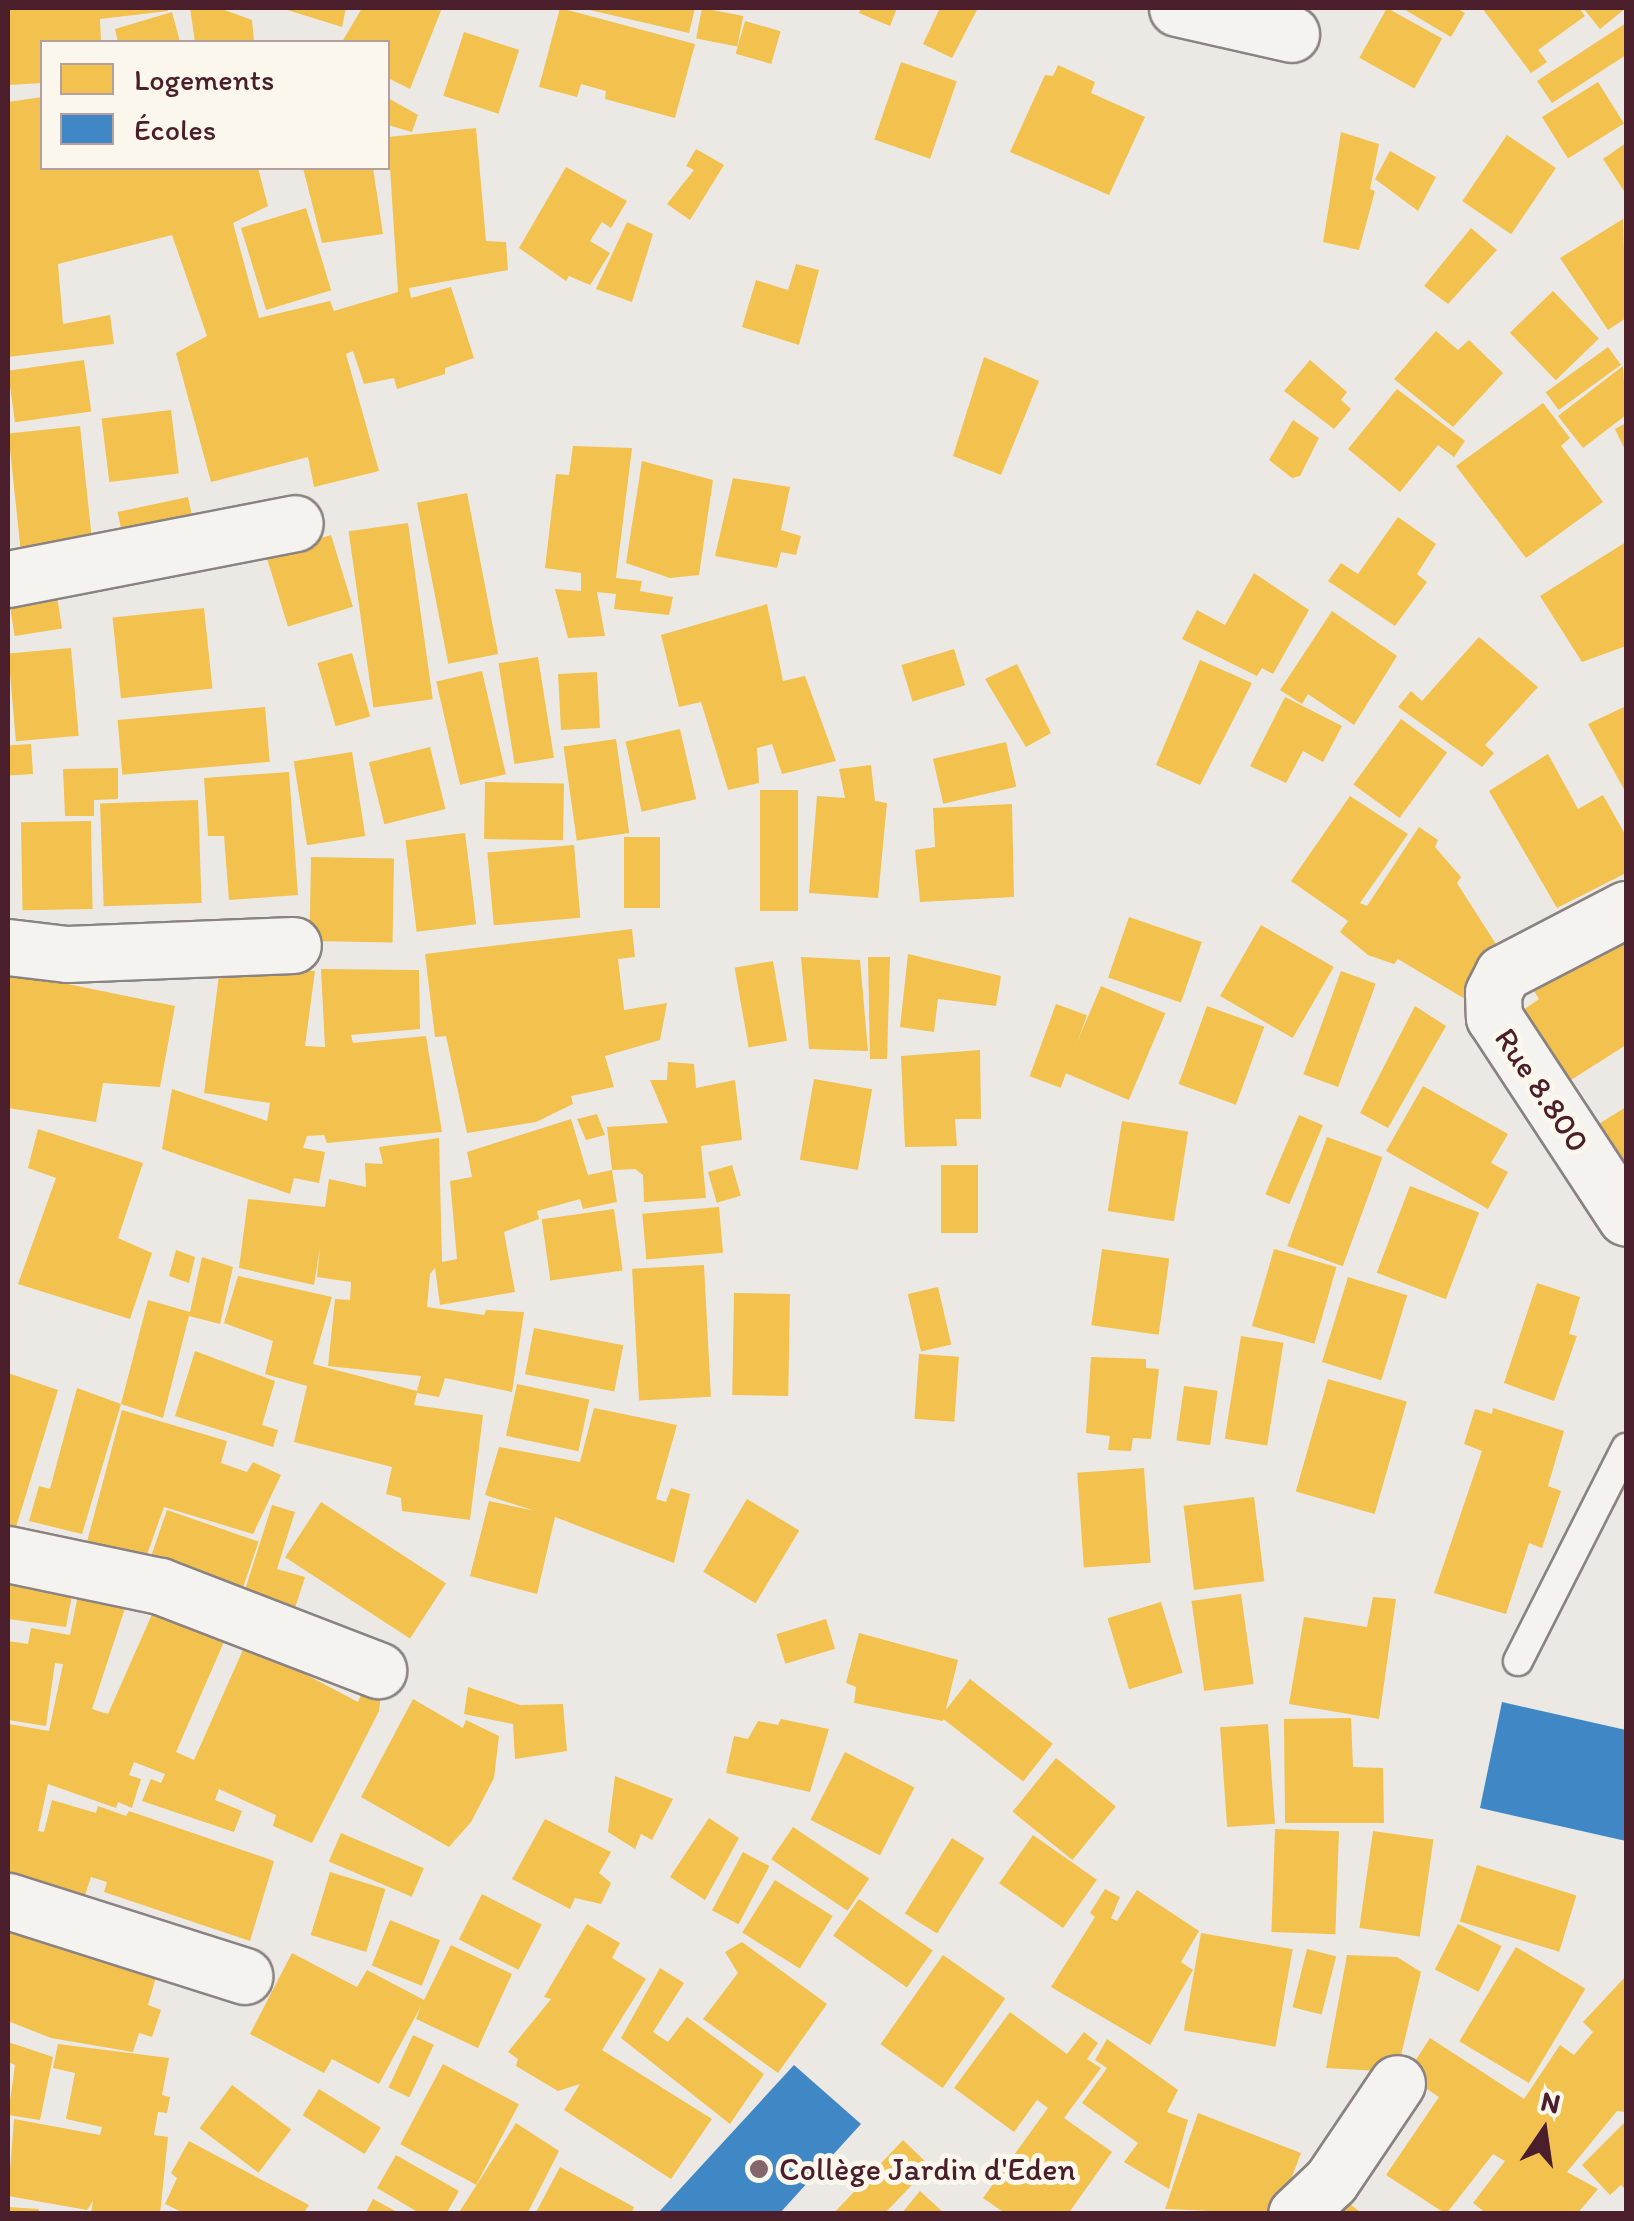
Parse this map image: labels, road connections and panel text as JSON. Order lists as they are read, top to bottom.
{
  "streets": {
    "street": ["Rue 8.800"]
  },
  "places": ["Collège Jardin d'Eden"],
  "legend": ["Logements", "Écoles"],
  "north": "top"
}
